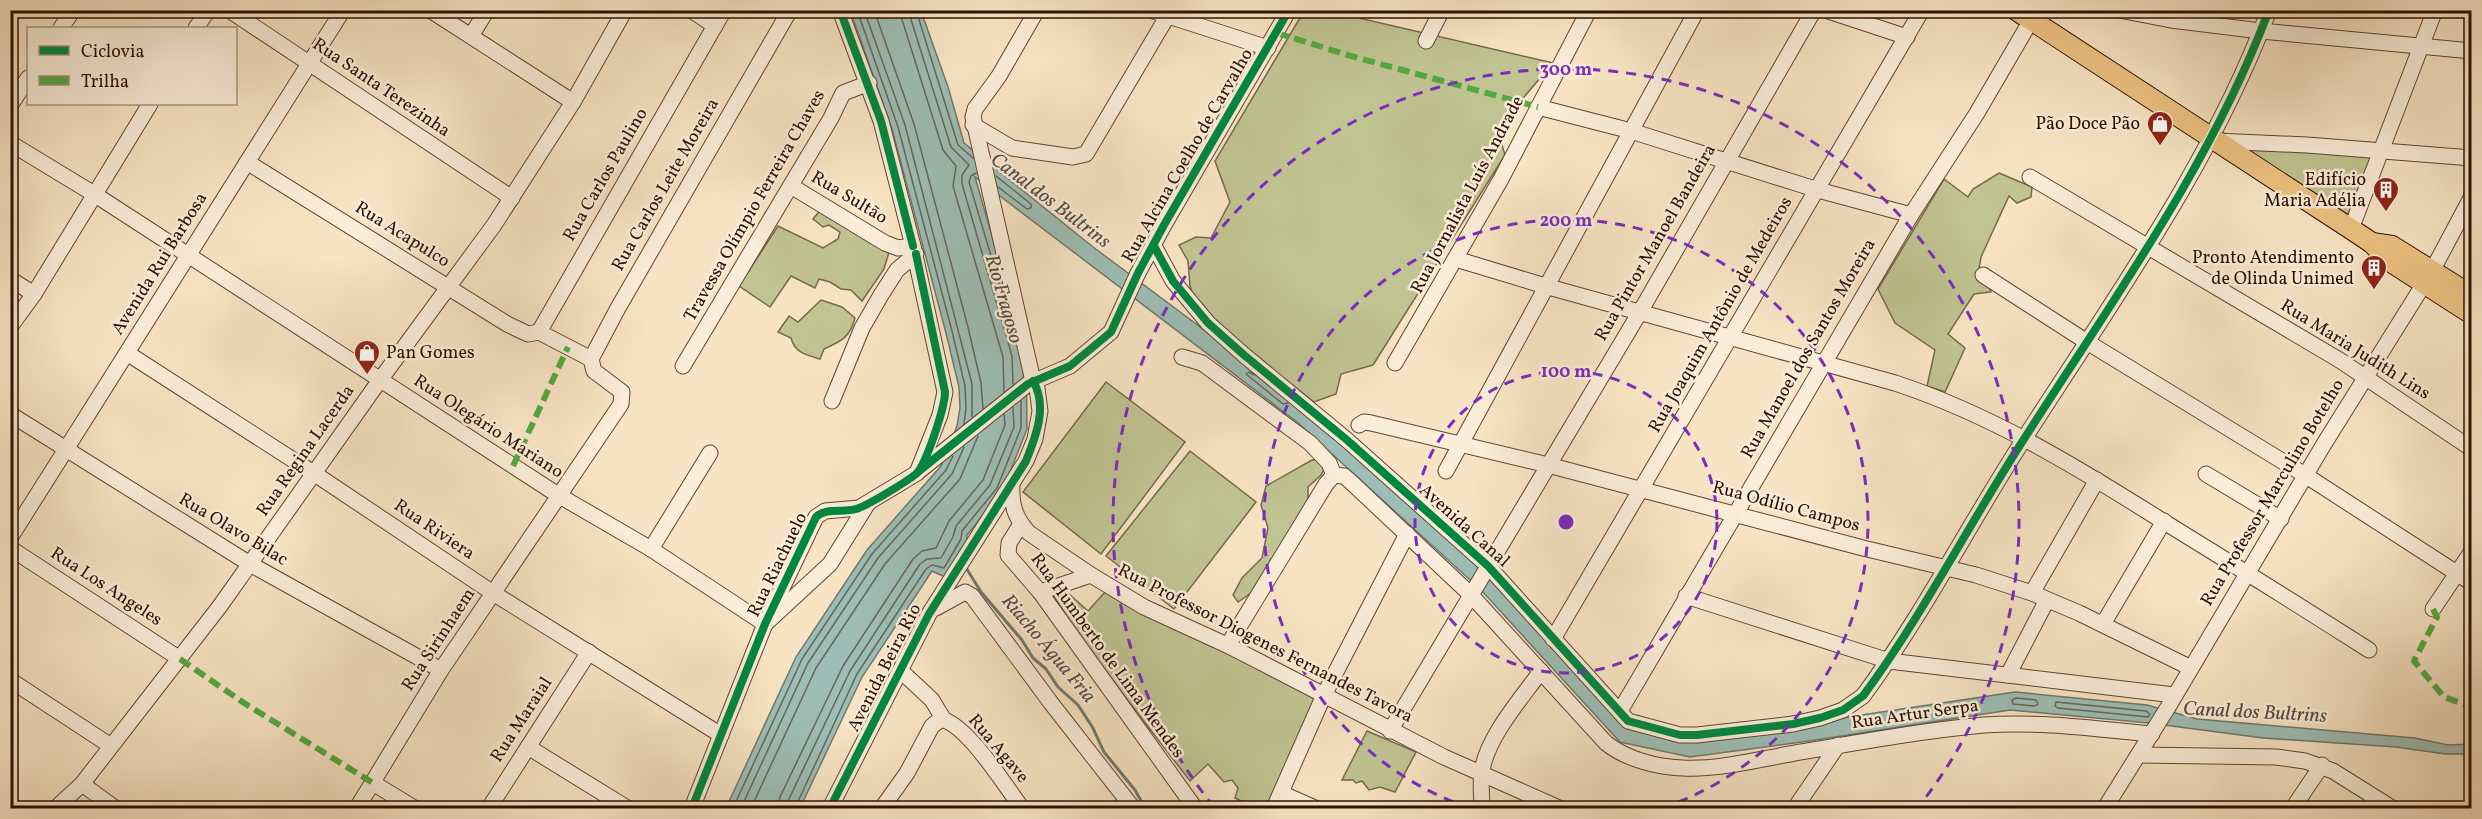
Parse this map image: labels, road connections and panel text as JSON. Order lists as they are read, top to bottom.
{
  "streets": {
    "street": [
      "Rua Santa Terezinha",
      "Rua Alcina Coelho de Carvalho",
      "Rua Carlos Paulino",
      "Rua Carlos Leite Moreira",
      "Rua Jornalista Luís Andrade",
      "Rua Sultão",
      "Travessa Olímpio Ferreira Chaves",
      "Rua Acapulco",
      "Rua Pintor Manoel Bandeira",
      "Avenida Rui Barbosa",
      "Rua Joaquim Antônio de Medeiros",
      "Rua Manoel dos Santos Moreira",
      "Rua Maria Judith Lins",
      "Rua Olegário Mariano",
      "Rua Regina Lacerda",
      "Rua Professor Marculino Botelho",
      "Rua Odílio Campos",
      "Avenida Canal",
      "Rua Olavo Bilac",
      "Rua Riviera",
      "Rua Riachuelo",
      "Rua Los Angeles",
      "Rua Sirinhaem",
      "Rua Professor Diogenes Fernandes Tavora",
      "Rua Humberto de Lima Mendes",
      "Avenida Beira Rio",
      "Rua Artur Serpa",
      "Rua Maraial",
      "Rua Agave"
    ]
  },
  "crossings": [
    ["Rua Santa Terezinha", "Avenida Rui Barbosa"],
    ["Rua Santa Terezinha", "Rua Regina Lacerda"],
    ["Rua Alcina Coelho de Carvalho", "Avenida Canal"],
    ["Rua Alcina Coelho de Carvalho", "Rua Riachuelo"],
    ["Rua Carlos Paulino", "Rua Acapulco"],
    ["Rua Carlos Leite Moreira", "Rua Sirinhaem"],
    ["Rua Sultão", "Travessa Olímpio Ferreira Chaves"],
    ["Rua Acapulco", "Avenida Rui Barbosa"],
    ["Rua Acapulco", "Rua Regina Lacerda"],
    ["Rua Pintor Manoel Bandeira", "Rua Odílio Campos"],
    ["Rua Pintor Manoel Bandeira", "Avenida Canal"],
    ["Rua Pintor Manoel Bandeira", "Rua Professor Diogenes Fernandes Tavora"],
    ["Rua Pintor Manoel Bandeira", "Rua Artur Serpa"],
    ["Avenida Rui Barbosa", "Rua Olegário Mariano"],
    ["Avenida Rui Barbosa", "Rua Olavo Bilac"],
    ["Avenida Rui Barbosa", "Rua Riviera"],
    ["Rua Joaquim Antônio de Medeiros", "Rua Odílio Campos"],
    ["Rua Joaquim Antônio de Medeiros", "Avenida Canal"],
    ["Rua Manoel dos Santos Moreira", "Rua Odílio Campos"],
    ["Rua Manoel dos Santos Moreira", "Avenida Canal"],
    ["Rua Maria Judith Lins", "Rua Professor Marculino Botelho"],
    ["Rua Olegário Mariano", "Rua Regina Lacerda"],
    ["Rua Olegário Mariano", "Rua Riachuelo"],
    ["Rua Olegário Mariano", "Rua Sirinhaem"],
    ["Rua Regina Lacerda", "Rua Olavo Bilac"],
    ["Rua Regina Lacerda", "Rua Riviera"],
    ["Rua Regina Lacerda", "Rua Los Angeles"],
    ["Rua Professor Marculino Botelho", "Rua Odílio Campos"],
    ["Rua Professor Marculino Botelho", "Rua Artur Serpa"],
    ["Rua Olavo Bilac", "Rua Sirinhaem"],
    ["Rua Riviera", "Rua Riachuelo"],
    ["Rua Riviera", "Rua Sirinhaem"],
    ["Rua Riviera", "Rua Maraial"],
    ["Rua Professor Diogenes Fernandes Tavora", "Rua Humberto de Lima Mendes"]
  ],
  "water": ["Canal dos Bultrins", "Rio Fragoso", "Riacho Água Fria"],
  "places": {
    "shop": ["Pão Doce Pão", "Pan Gomes"],
    "building": ["Edifício Maria Adélia", "Pronto Atendimento de Olinda Unimed"]
  },
  "legend": ["Ciclovia", "Trilha"],
  "rings": ["300 m", "200 m", "100 m"]
}
